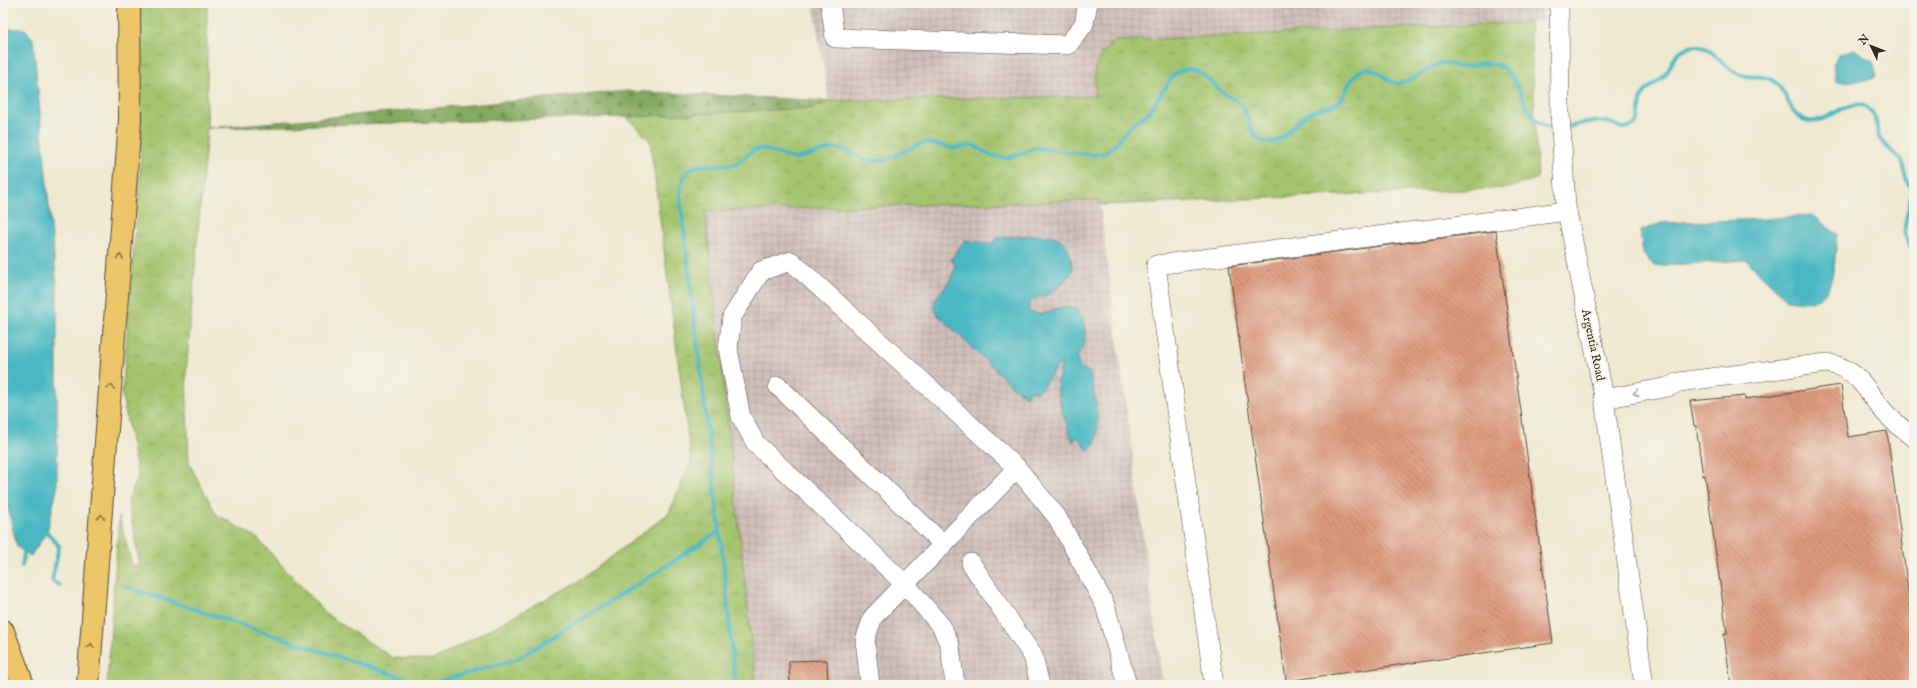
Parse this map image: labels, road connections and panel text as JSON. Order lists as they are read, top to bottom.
{
  "streets": {
    "street": ["Argentia Road"]
  },
  "north": "top left"
}
